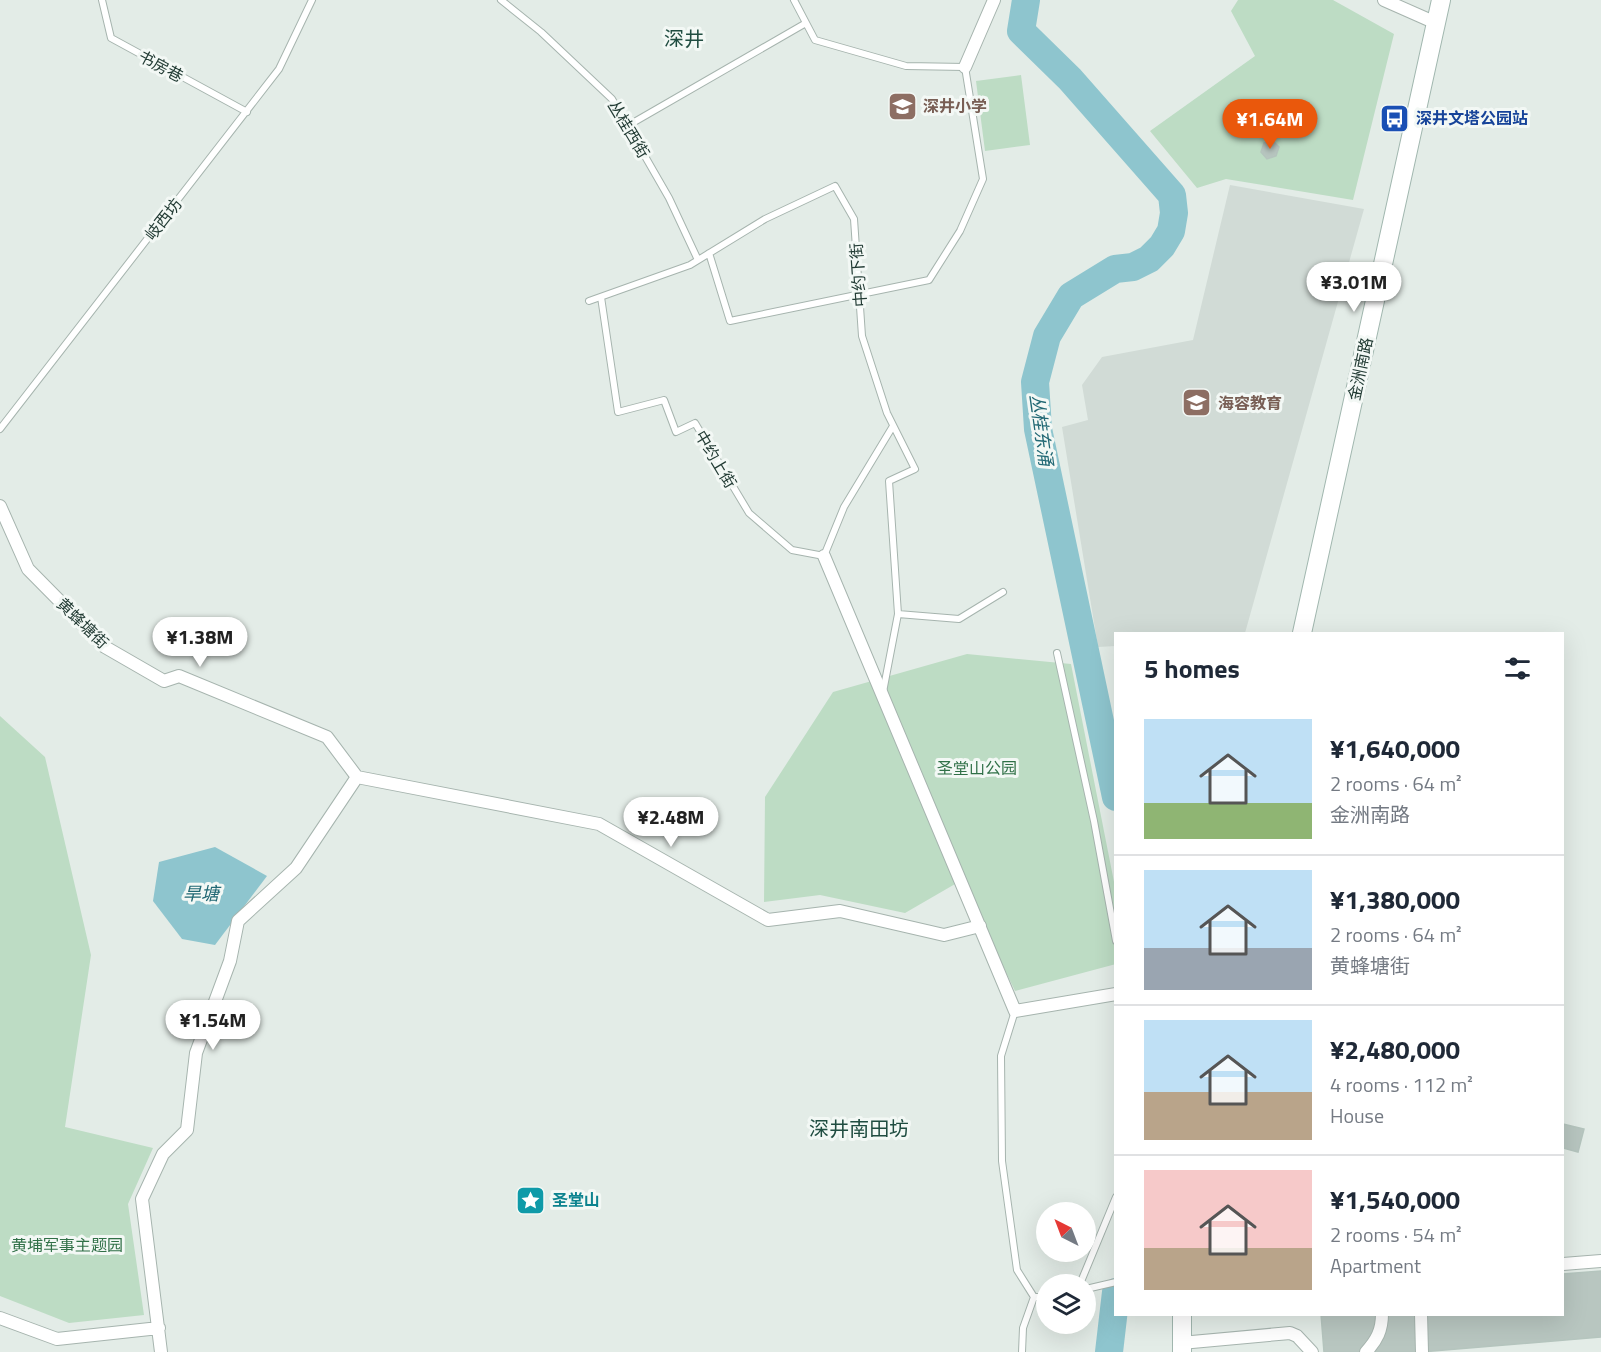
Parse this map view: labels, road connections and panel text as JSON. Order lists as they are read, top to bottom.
{
  "streets": {
    "main road": ["金洲南路"],
    "street": ["黄蜂塘街"],
    "lane": [
      "书房巷",
      "丛桂西街",
      "岐西坊",
      "中约下街",
      "中约上街"
    ]
  },
  "crossings": [
    ["书房巷", "岐西坊"],
    ["丛桂西街", "中约下街"],
    ["中约下街", "中约上街"]
  ],
  "districts": ["深井", "深井南田坊"],
  "water": ["丛桂东涌", "旱塘"],
  "parks": ["圣堂山公园", "黄埔军事主题园"],
  "places": {
    "school or university": ["深井小学", "海容教育"],
    "bus stop": ["深井文塔公园站"],
    "place": ["圣堂山"]
  },
  "north": "top left",
  "page": {
    "price": [
      "¥1.64M",
      "¥3.01M",
      "¥1.38M",
      "¥2.48M",
      "¥1.54M"
    ],
    "heading": "5 homes",
    "list": [
      {
        "name": "¥1,640,000",
        "note": "2 rooms · 64 m² · 金洲南路"
      },
      {
        "name": "¥1,380,000",
        "note": "2 rooms · 64 m² · 黄蜂塘街"
      },
      {
        "name": "¥2,480,000",
        "note": "4 rooms · 112 m² · House"
      },
      {
        "name": "¥1,540,000",
        "note": "2 rooms · 54 m² · Apartment"
      }
    ]
  }
}
